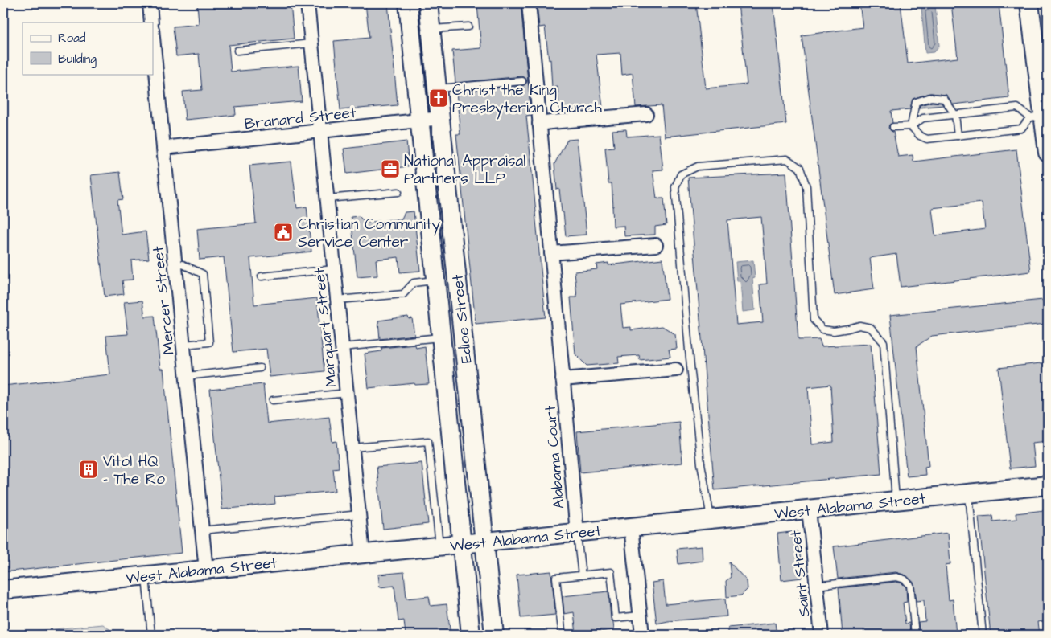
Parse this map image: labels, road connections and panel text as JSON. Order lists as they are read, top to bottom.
{
  "streets": {
    "main road": ["Edloe Street", "West Alabama Street"],
    "street": [
      "Branard Street",
      "Mercer Street",
      "Marquart Street",
      "Alabama Court",
      "Saint Street"
    ]
  },
  "crossings": [
    ["Branard Street", "Mercer Street"],
    ["Branard Street", "Edloe Street"],
    ["Branard Street", "Marquart Street"],
    ["Mercer Street", "West Alabama Street"],
    ["Edloe Street", "West Alabama Street"],
    ["Marquart Street", "West Alabama Street"],
    ["Alabama Court", "West Alabama Street"],
    ["West Alabama Street", "Saint Street"]
  ],
  "places": {
    "church": ["Christ the King Presbyterian Church"],
    "office": ["National Appraisal Partners LLP"],
    "public building": ["Christian Community Service Center"],
    "building": ["Vitol HQ - The Ro"]
  },
  "legend": ["Road", "Building"]
}
